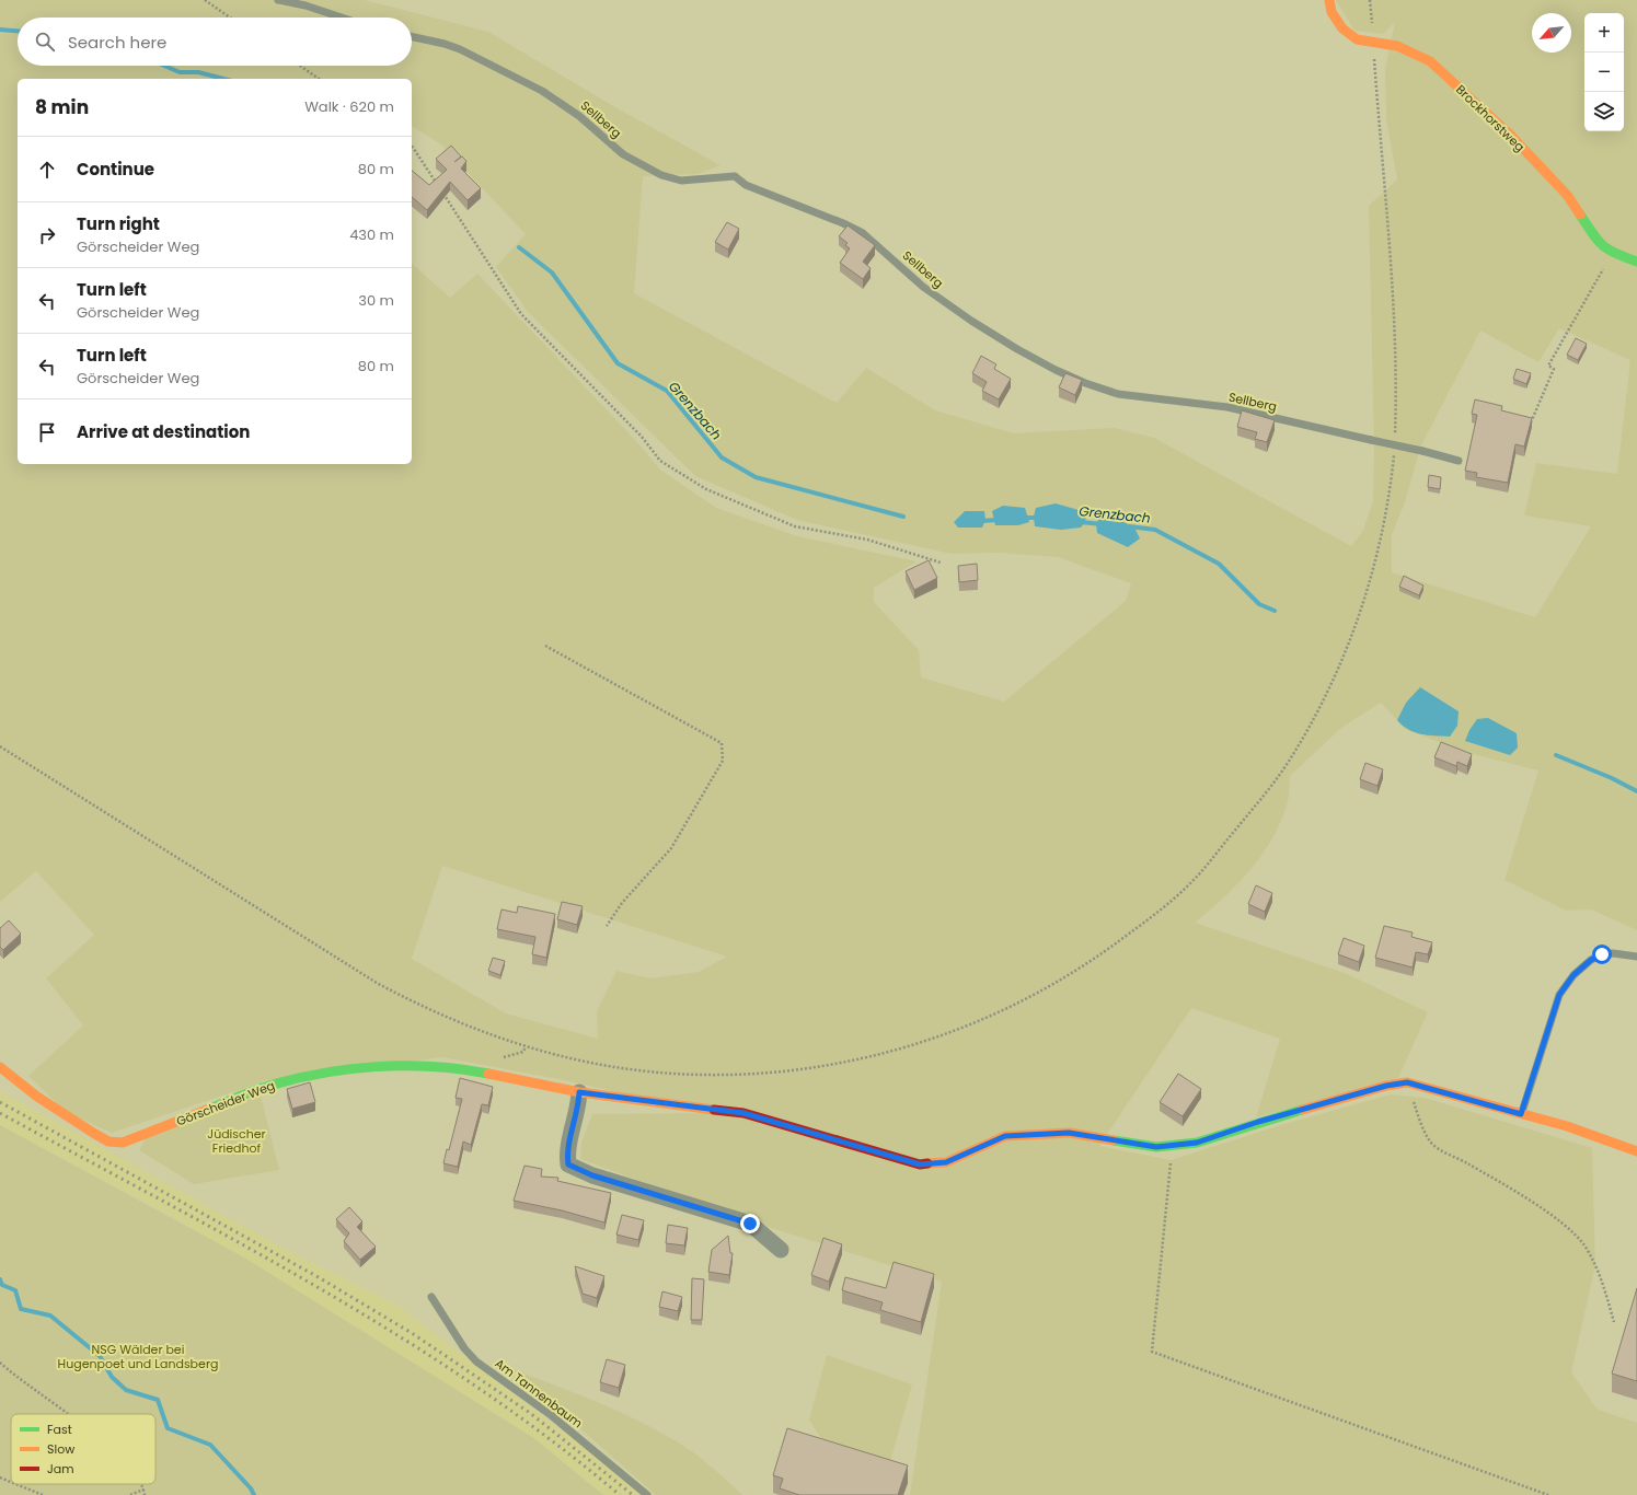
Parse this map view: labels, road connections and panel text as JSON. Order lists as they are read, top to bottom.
{
  "streets": {
    "street": ["Brockhorstweg", "Görscheider Weg"],
    "lane": ["Sellberg", "Am Tannenbaum"]
  },
  "water": ["Grenzbach"],
  "parks": ["Jüdischer Friedhof", "NSG Wälder bei Hugenpoet und Landsberg"],
  "legend": ["Fast", "Slow", "Jam"],
  "north": "bottom left",
  "page": {
    "map_buttons": ["+", "−"],
    "search": "Search here",
    "heading": ["8 min", "Walk · 620 m"],
    "list": [
      ["Continue", "80 m"],
      ["Turn right", "Görscheider Weg", "430 m"],
      ["Turn left", "Görscheider Weg", "30 m"],
      ["Turn left", "Görscheider Weg", "80 m"],
      "Arrive at destination"
    ]
  }
}
